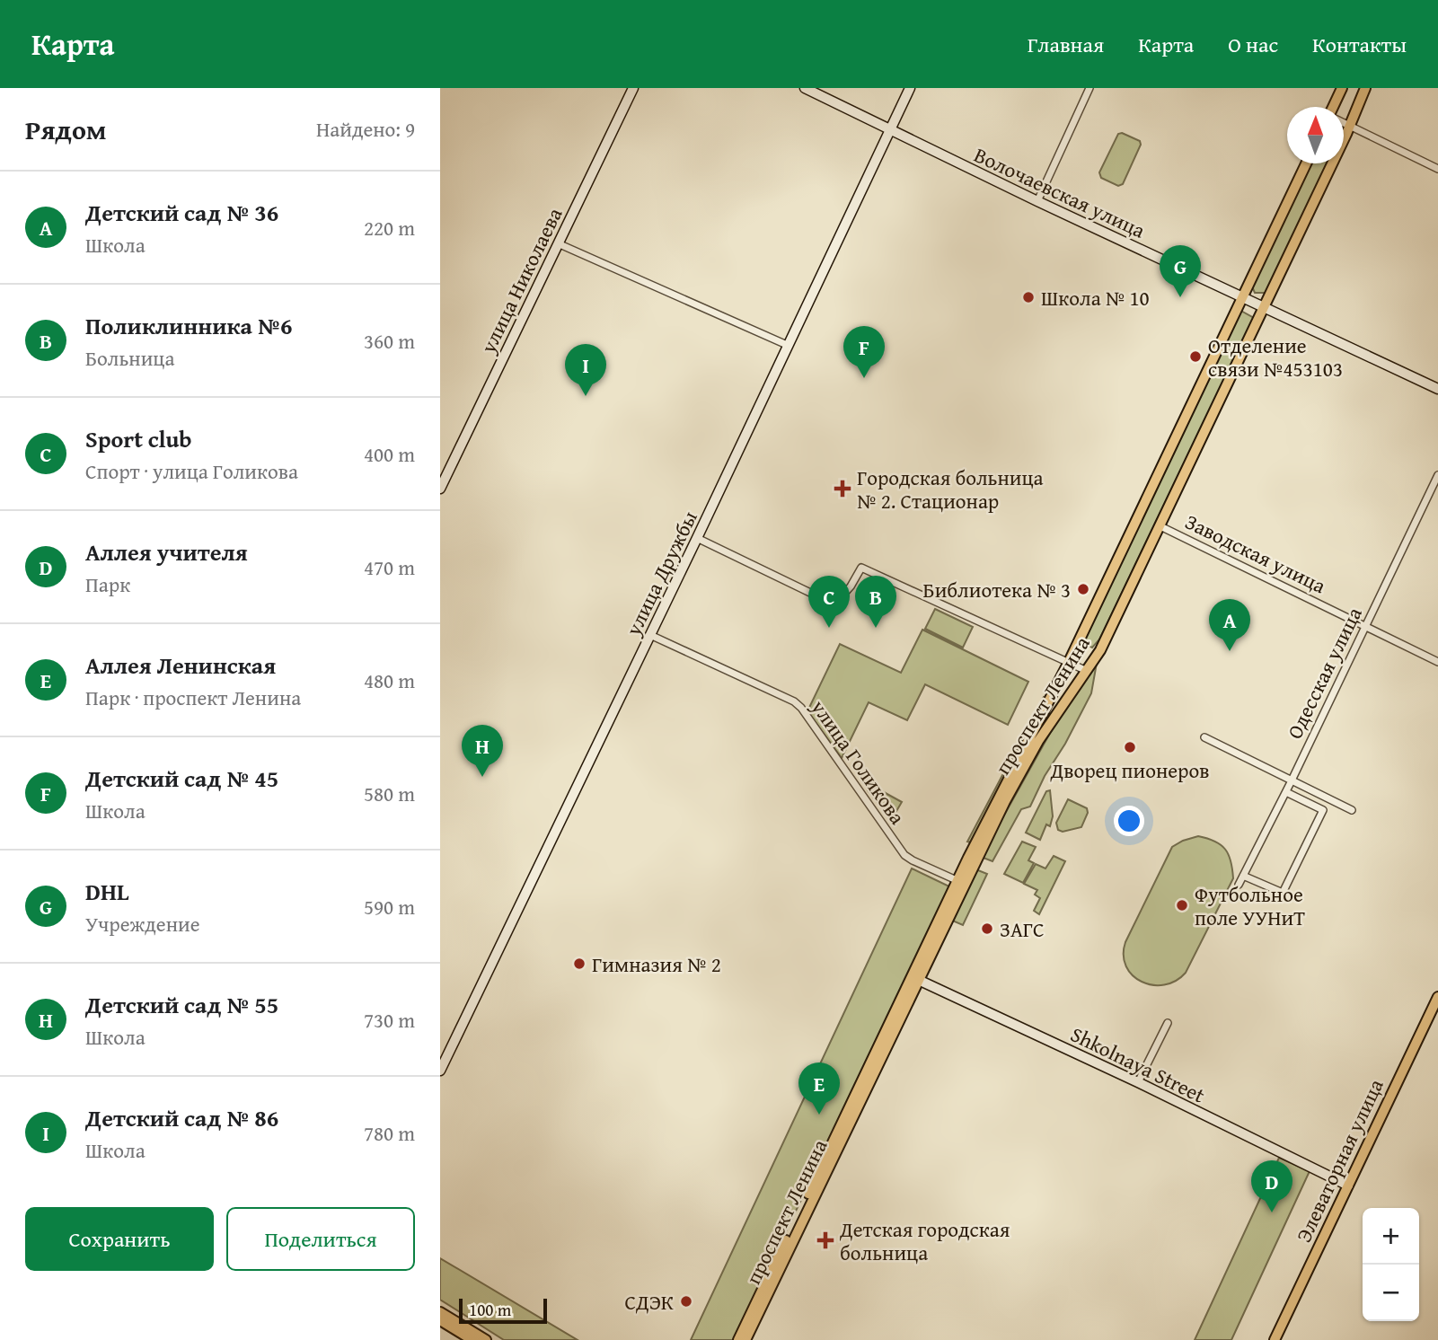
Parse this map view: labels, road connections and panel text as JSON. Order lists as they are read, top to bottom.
{
  "streets": {
    "main road": [
      "Волочаевская улица",
      "улица Николаева",
      "улица Дружбы",
      "проспект Ленина",
      "Shkolnaya Street",
      "Элеваторная улица"
    ],
    "street": ["Заводская улица", "Одесская улица", "улица Голикова"]
  },
  "crossings": [
    ["Волочаевская улица", "улица Дружбы"],
    ["Волочаевская улица", "проспект Ленина"],
    ["Заводская улица", "Одесская улица"],
    ["Заводская улица", "проспект Ленина"],
    ["улица Дружбы", "улица Голикова"],
    ["проспект Ленина", "улица Голикова"],
    ["проспект Ленина", "Shkolnaya Street"],
    ["Shkolnaya Street", "Элеваторная улица"]
  ],
  "places": {
    "other": [
      "Школа № 10",
      "Отделение связи №453103",
      "Библиотека № 3",
      "Дворец пионеров",
      "Футбольное поле УУНиТ",
      "ЗАГС",
      "Гимназия № 2",
      "СДЭК"
    ],
    "health": ["Городская больница № 2. Стационар", "Детская городская больница"]
  },
  "scale_bar": "100 m",
  "north": "top",
  "page": {
    "header": "Карта",
    "nav": [
      "Главная",
      "Карта",
      "О нас",
      "Контакты"
    ],
    "heading": ["Рядом", "Найдено: 9"],
    "list": [
      {
        "mark": "A",
        "name": "Детский сад № 36",
        "note": "Школа",
        "value": "220 m"
      },
      {
        "mark": "B",
        "name": "Поликлинника №6",
        "note": "Больница",
        "value": "360 m"
      },
      {
        "mark": "C",
        "name": "Sport club",
        "note": "Спорт · улица Голикова",
        "value": "400 m"
      },
      {
        "mark": "D",
        "name": "Аллея учителя",
        "note": "Парк",
        "value": "470 m"
      },
      {
        "mark": "E",
        "name": "Аллея Ленинская",
        "note": "Парк · проспект Ленина",
        "value": "480 m"
      },
      {
        "mark": "F",
        "name": "Детский сад № 45",
        "note": "Школа",
        "value": "580 m"
      },
      {
        "mark": "G",
        "name": "DHL",
        "note": "Учреждение",
        "value": "590 m"
      },
      {
        "mark": "H",
        "name": "Детский сад № 55",
        "note": "Школа",
        "value": "730 m"
      },
      {
        "mark": "I",
        "name": "Детский сад № 86",
        "note": "Школа",
        "value": "780 m"
      }
    ],
    "pins": [
      "G",
      "F",
      "I",
      "B",
      "C",
      "A",
      "H",
      "E",
      "D"
    ],
    "buttons": ["Сохранить", "Поделиться"],
    "map_buttons": ["+", "−"],
    "scale": "100 m"
  }
}
